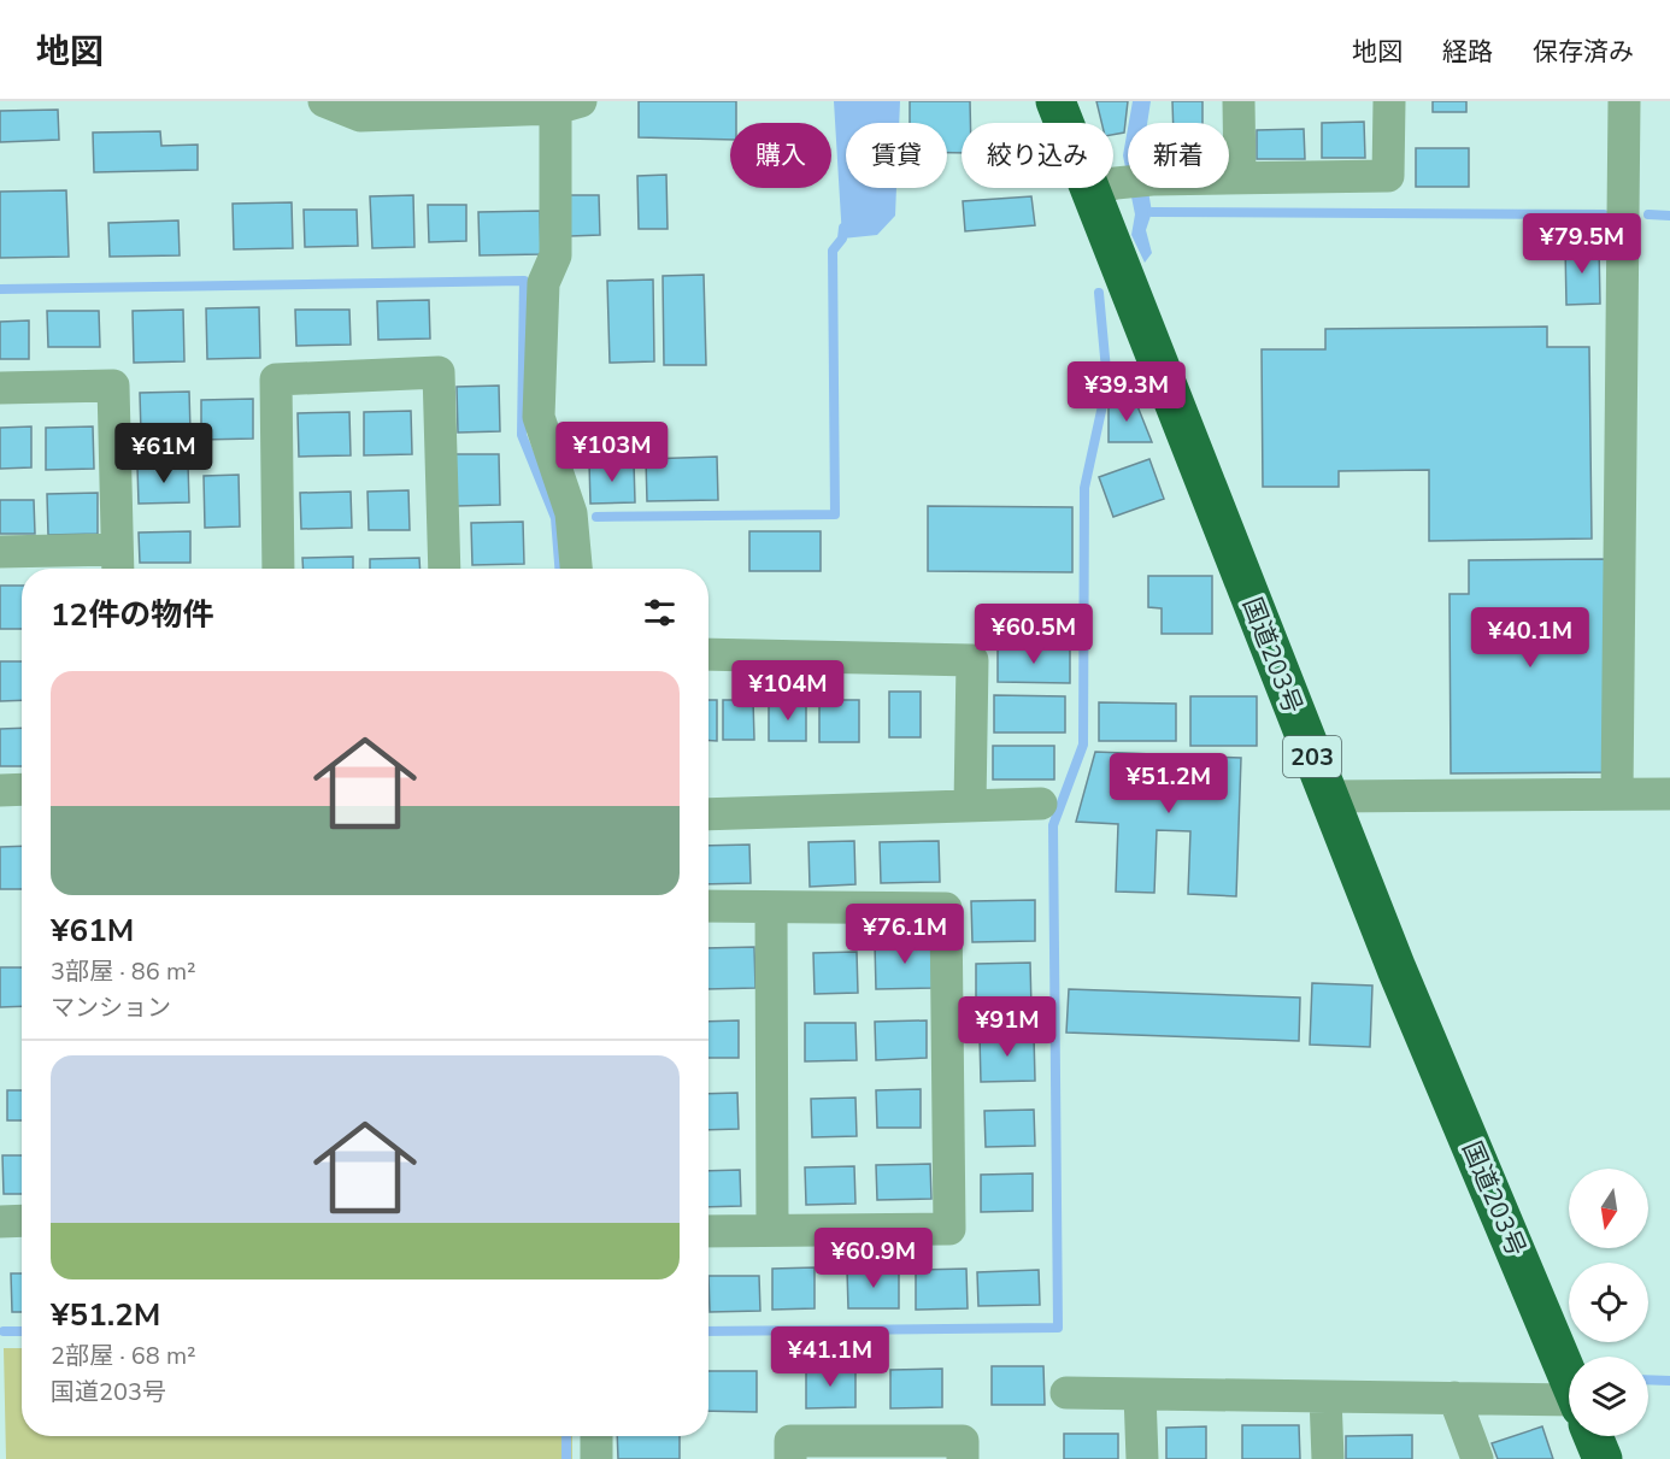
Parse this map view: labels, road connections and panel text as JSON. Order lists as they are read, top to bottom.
{
  "streets": {
    "highway": ["国道203号", "203"]
  },
  "north": "bottom",
  "page": {
    "header": "地図",
    "nav": ["地図", "経路", "保存済み"],
    "chip": [
      "購入",
      "賃貸",
      "絞り込み",
      "新着"
    ],
    "price": [
      "¥79.5M",
      "¥39.3M",
      "¥103M",
      "¥61M",
      "¥60.5M",
      "¥40.1M",
      "¥104M",
      "¥51.2M",
      "¥76.1M",
      "¥91M",
      "¥60.9M",
      "¥41.1M"
    ],
    "heading": "12件の物件",
    "list": [
      {
        "name": "¥61M",
        "note": "3部屋 · 86 m² · マンション"
      },
      {
        "name": "¥51.2M",
        "note": "2部屋 · 68 m² · 国道203号"
      }
    ]
  }
}
